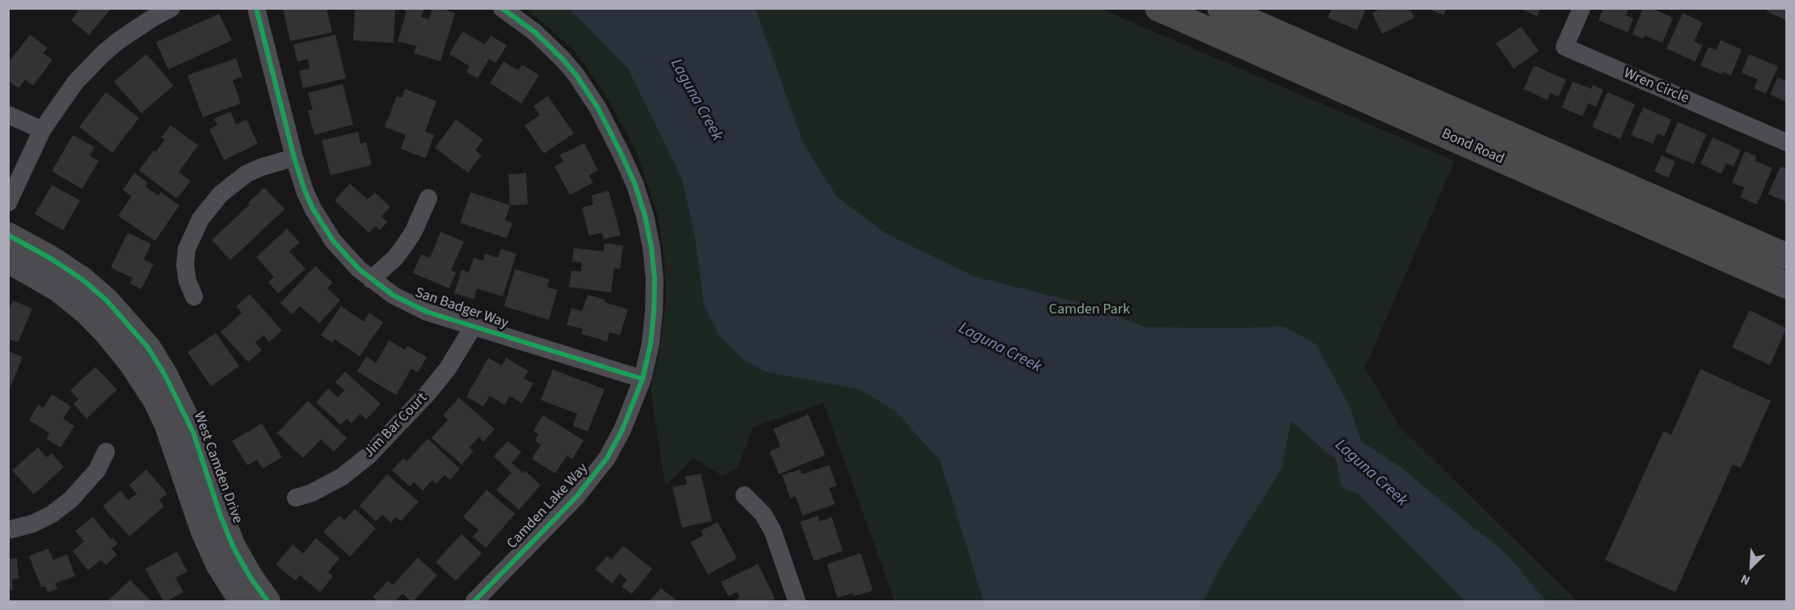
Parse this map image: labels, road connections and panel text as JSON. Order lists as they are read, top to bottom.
{
  "streets": {
    "main road": ["Bond Road"],
    "street": [
      "Wren Circle",
      "San Badger Way",
      "Jim Bar Court",
      "West Camden Drive",
      "Camden Lake Way"
    ]
  },
  "crossings": [
    ["San Badger Way", "Jim Bar Court"],
    ["San Badger Way", "Camden Lake Way"]
  ],
  "water": ["Laguna Creek"],
  "parks": ["Camden Park"],
  "north": "bottom left"
}
